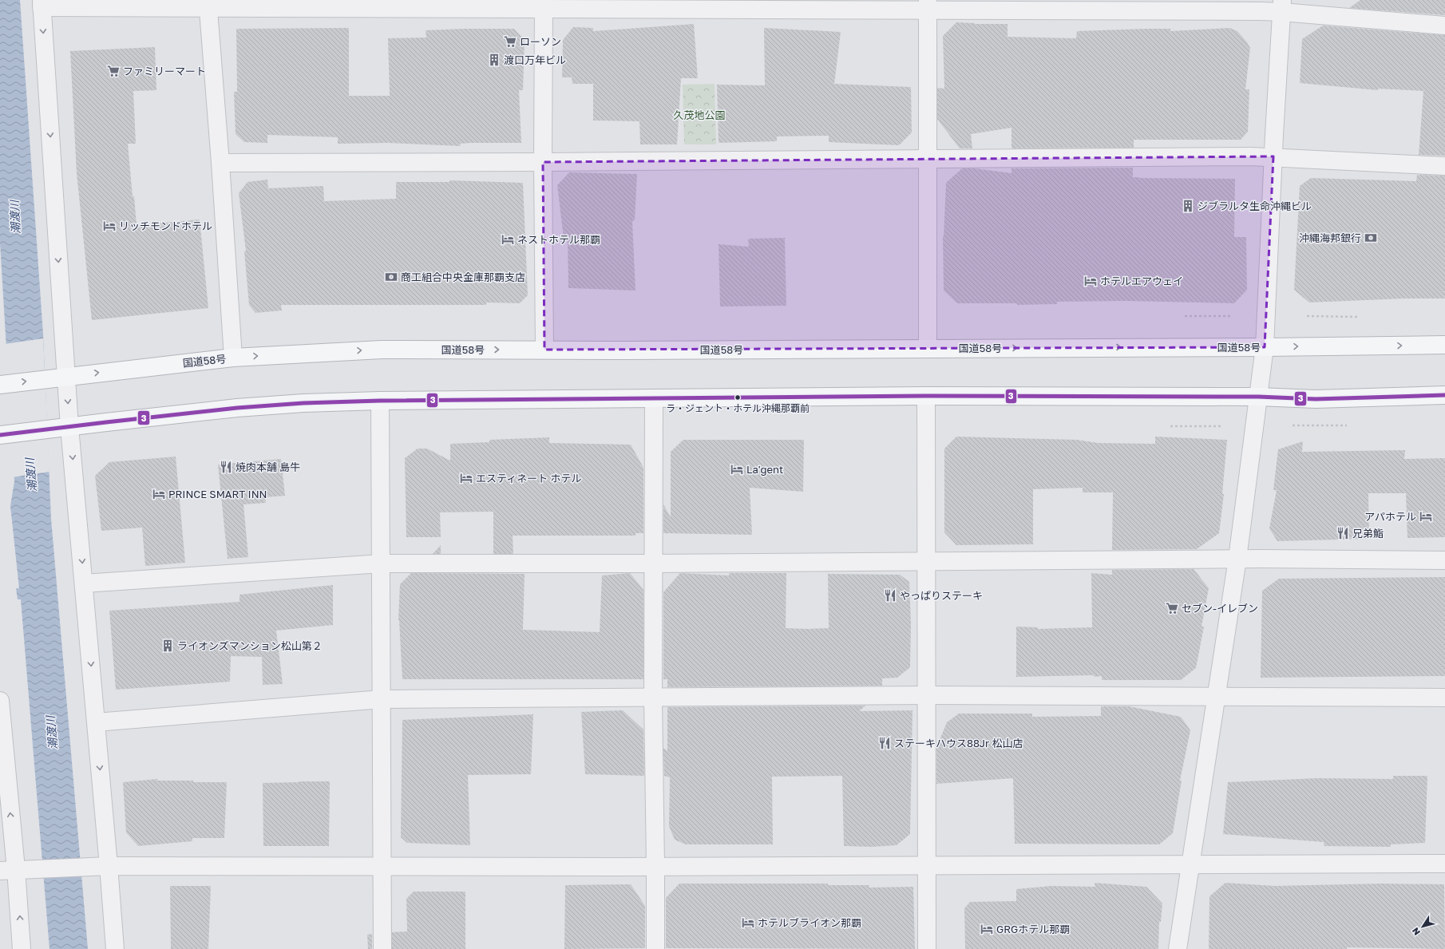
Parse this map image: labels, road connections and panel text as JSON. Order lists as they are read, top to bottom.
{
  "streets": {
    "highway": ["国道58号"]
  },
  "water": ["潮渡川"],
  "parks": ["久茂地公園"],
  "places": {
    "supermarket": ["ローソン", "ファミリーマート", "セブン-イレブン"],
    "building": ["渡口万年ビル", "ジブラルタ生命沖縄ビル", "ライオンズマンション松山第２"],
    "hotel": [
      "リッチモンドホテル",
      "ネストホテル那覇",
      "ホテルエアウェイ",
      "La'gent",
      "エスティネート ホテル",
      "PRINCE SMART INN",
      "アパホテル",
      "ホテルブライオン那覇",
      "GRGホテル那覇"
    ],
    "bank": ["沖縄海邦銀行", "商工組合中央金庫那覇支店"],
    "other": ["ラ・ジェント・ホテル沖縄那覇前"],
    "restaurant": [
      "焼肉本舗 島牛",
      "兄弟鮨",
      "やっぱりステーキ",
      "ステーキハウス88Jr 松山店"
    ]
  },
  "lines": ["transit line 3"],
  "north": "bottom left"
}
